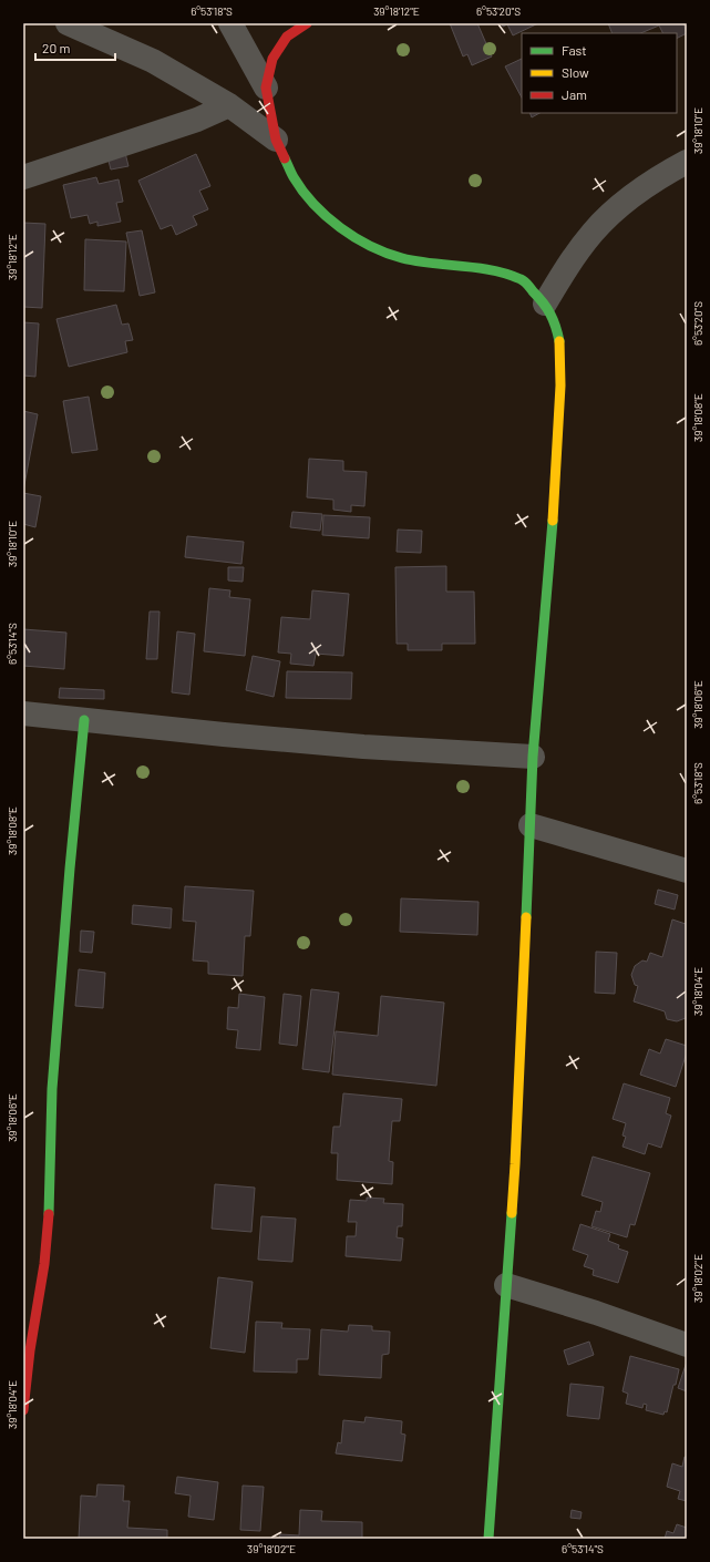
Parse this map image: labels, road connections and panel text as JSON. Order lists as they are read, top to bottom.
{
  "legend": ["Fast", "Slow", "Jam"],
  "scale_bar": "20 m",
  "coordinates": [
    "6°53'18\"S",
    "39°18'12\"E",
    "6°53'20\"S",
    "39°18'10\"E",
    "39°18'08\"E",
    "6°53'14\"S",
    "39°18'06\"E",
    "39°18'04\"E",
    "39°18'02\"E"
  ]
}
